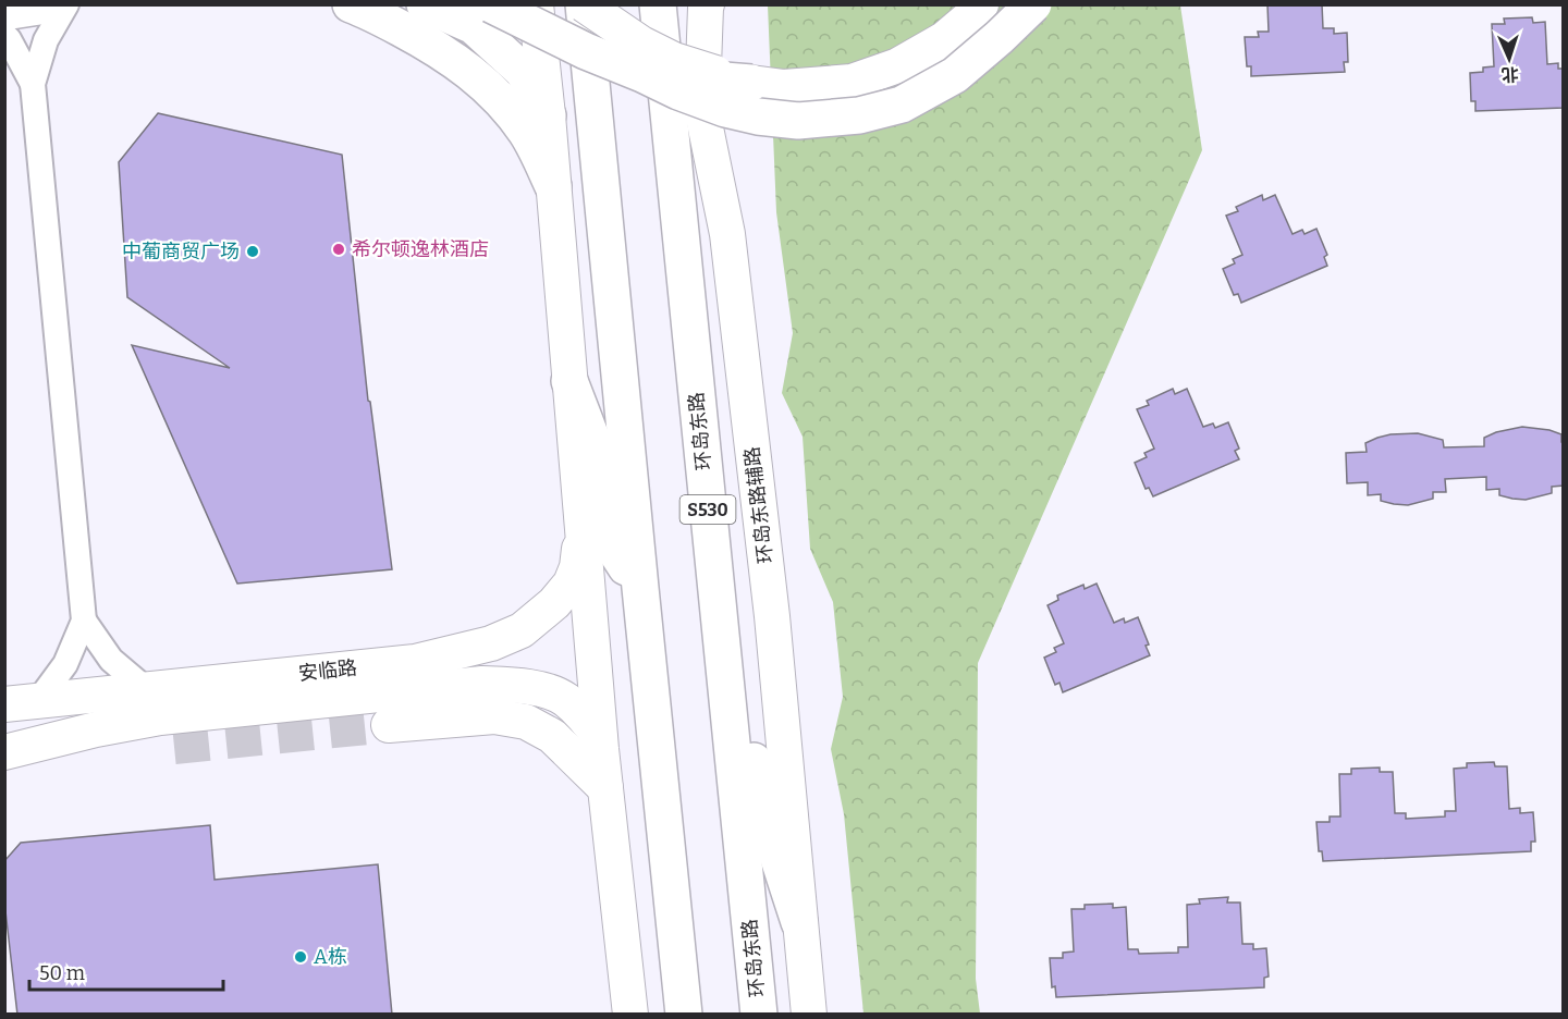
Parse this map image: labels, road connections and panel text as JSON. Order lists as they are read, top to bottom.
{
  "streets": {
    "main road": [
      "环岛东路",
      "环岛东路辅路",
      "S530",
      "安临路"
    ]
  },
  "places": ["希尔顿逸林酒店", "中葡商贸广场", "A栋"],
  "scale_bar": "50 m",
  "north": "bottom"
}
